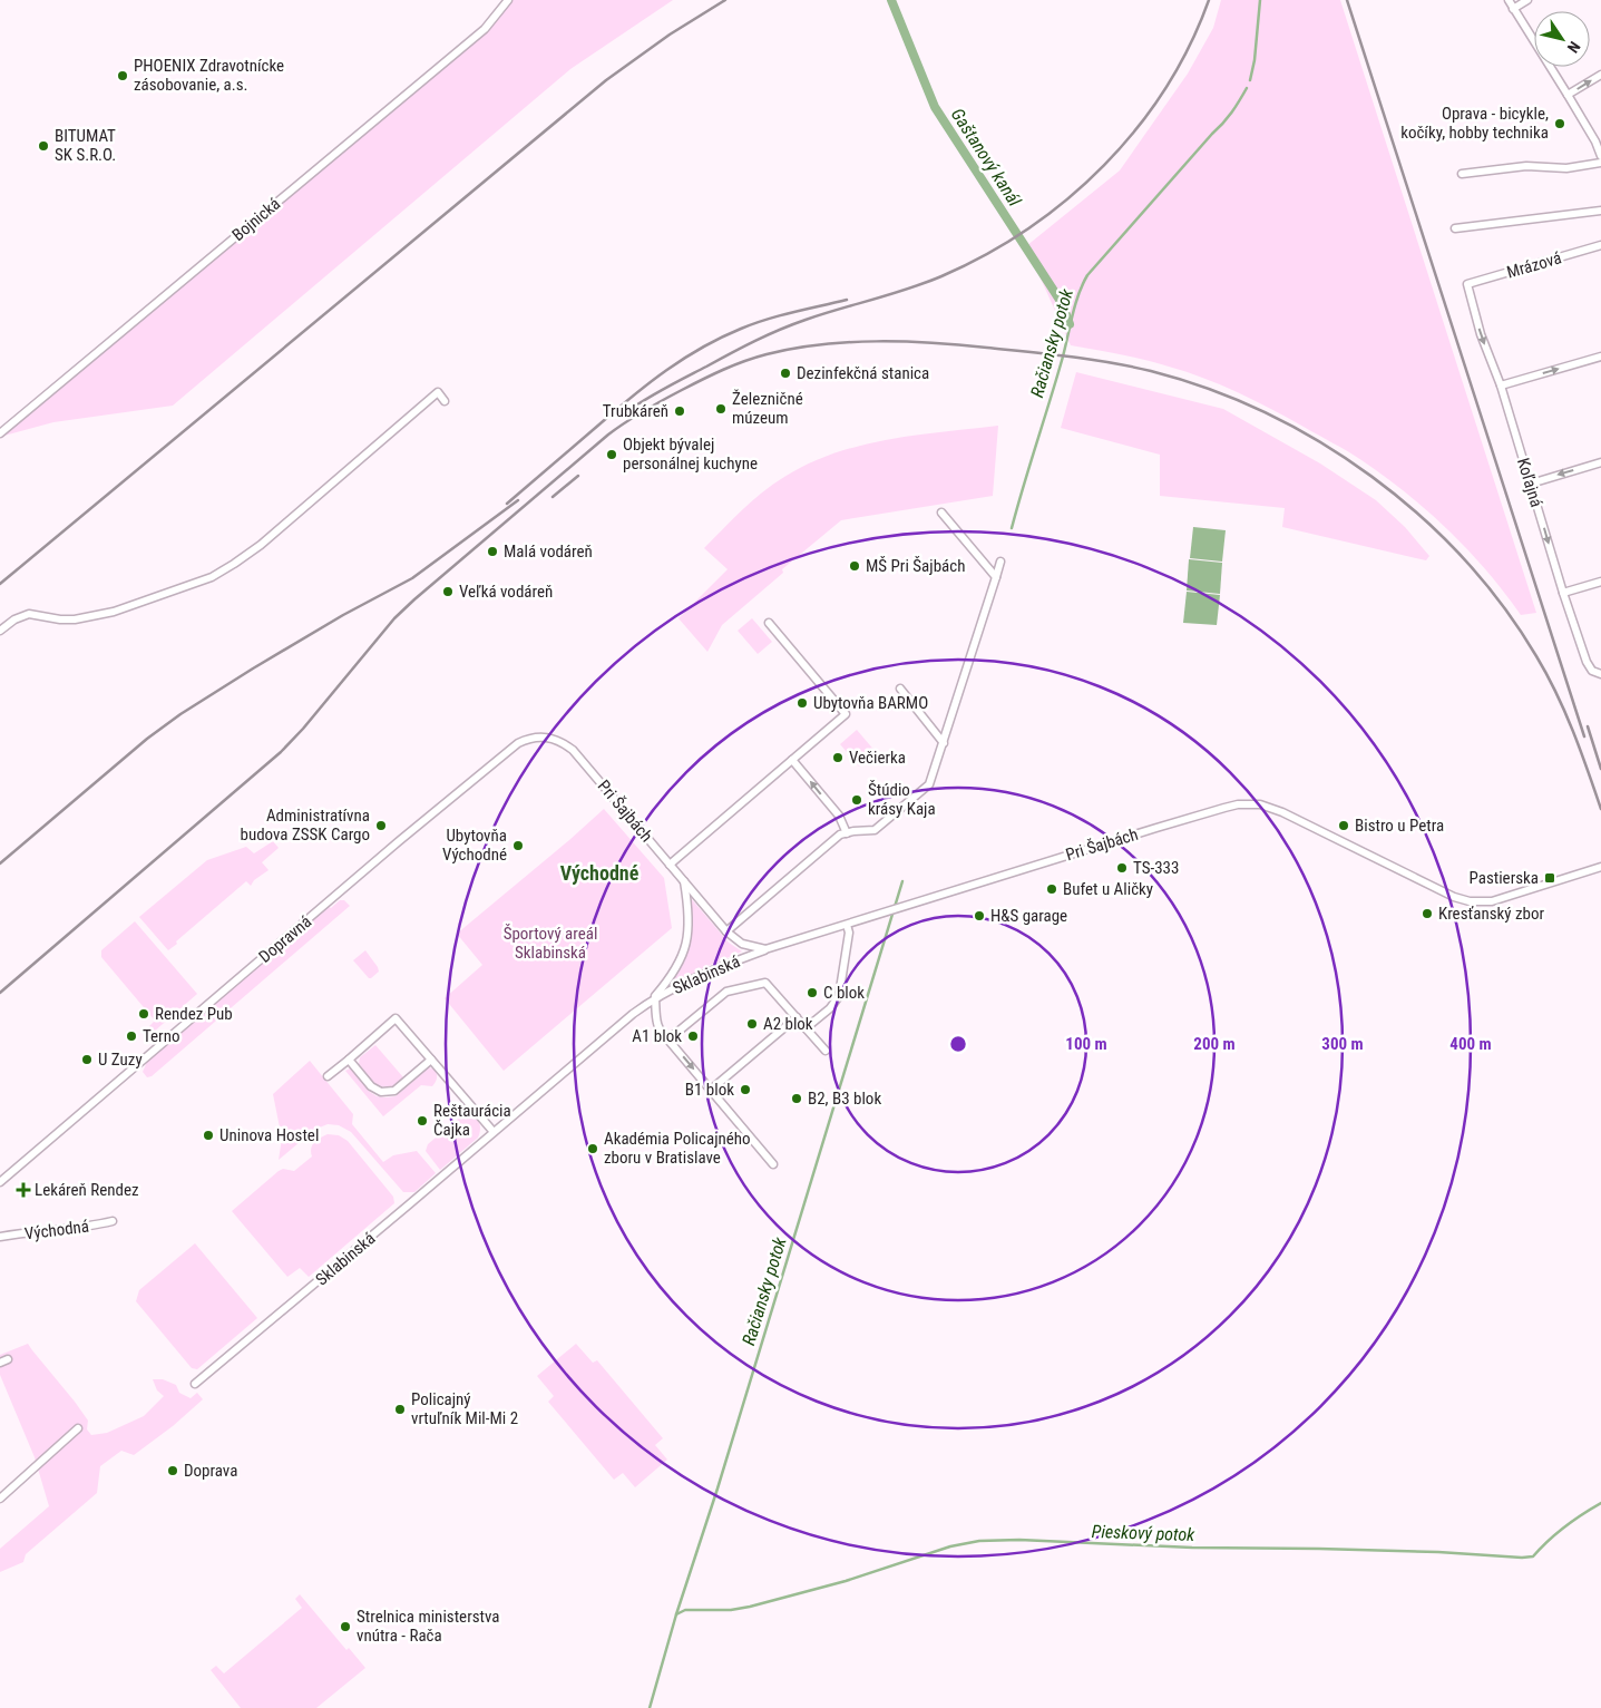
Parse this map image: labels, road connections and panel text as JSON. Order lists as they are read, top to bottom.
{
  "streets": {
    "street": [
      "Bojnická",
      "Mrázová",
      "Koľajná",
      "Pri Šajbách",
      "Dopravná",
      "Sklabinská",
      "Východná"
    ]
  },
  "crossings": [
    ["Mrázová", "Koľajná"],
    ["Pri Šajbách", "Dopravná"],
    ["Pri Šajbách", "Sklabinská"]
  ],
  "one_way": ["Koľajná"],
  "districts": ["Východné"],
  "water": ["Gaštanový kanál", "Račiansky potok", "Pieskový potok"],
  "parks": ["Športový areál Sklabinská"],
  "places": {
    "other": [
      "PHOENIX Zdravotnícke zásobovanie, a.s.",
      "Oprava - bicykle, kočíky, hobby technika",
      "BITUMAT SK S.R.O.",
      "Dezinfekčná stanica",
      "Železničné múzeum",
      "Trubkáreň",
      "Objekt bývalej personálnej kuchyne",
      "Malá vodáreň",
      "MŠ Pri Šajbách",
      "Veľká vodáreň",
      "Ubytovňa BARMO",
      "Večierka",
      "Štúdio krásy Kaja",
      "Administratívna budova ZSSK Cargo",
      "Bistro u Petra",
      "Ubytovňa Východné",
      "TS-333",
      "Bufet u Aličky",
      "Kresťanský zbor",
      "H&S garage",
      "C blok",
      "Rendez Pub",
      "A2 blok",
      "Terno",
      "A1 blok",
      "U Zuzy",
      "B1 blok",
      "B2, B3 blok",
      "Reštaurácia Čajka",
      "Uninova Hostel",
      "Akadémia Policajného zboru v Bratislave",
      "Policajný vrtuľník Mil-Mi 2",
      "Doprava",
      "Strelnica ministerstva vnútra - Rača"
    ],
    "transit": ["Pastierska"],
    "health": ["Lekáreň Rendez"]
  },
  "north": "bottom right",
  "rings": [
    "100 m",
    "200 m",
    "300 m",
    "400 m"
  ]
}
